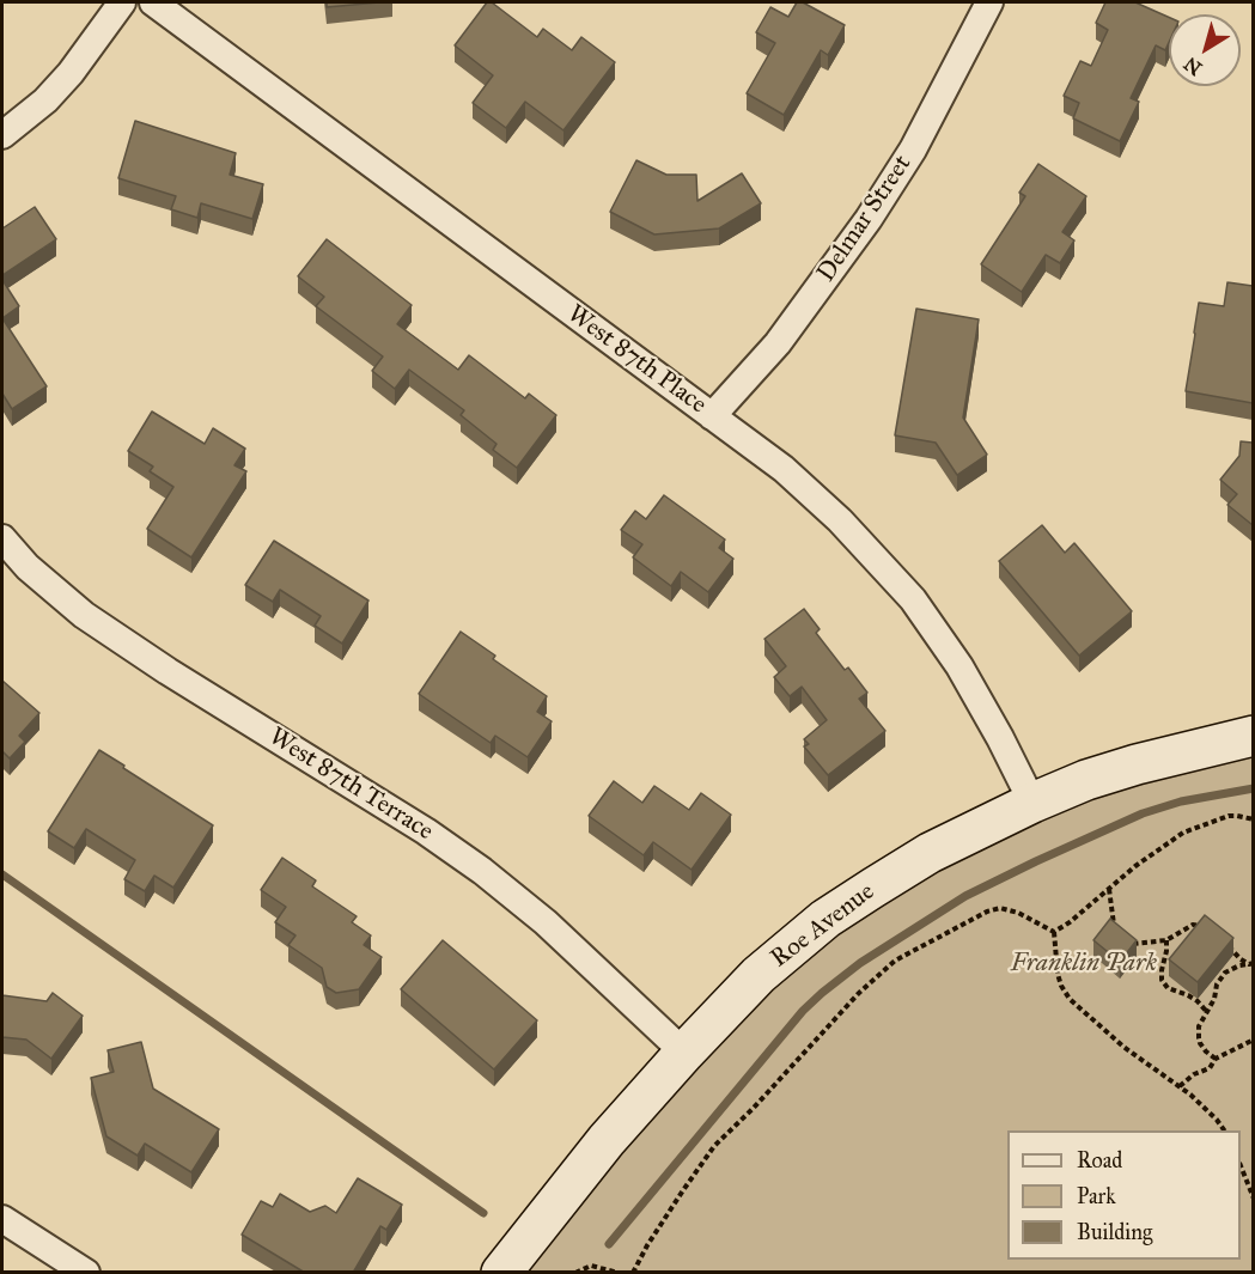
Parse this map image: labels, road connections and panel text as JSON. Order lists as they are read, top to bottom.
{
  "streets": {
    "main road": ["Roe Avenue"],
    "street": ["Delmar Street", "West 87th Place", "West 87th Terrace"]
  },
  "crossings": [
    ["Delmar Street", "West 87th Place"],
    ["West 87th Place", "Roe Avenue"],
    ["West 87th Terrace", "Roe Avenue"]
  ],
  "parks": ["Franklin Park"],
  "legend": ["Road", "Park", "Building"],
  "north": "bottom left"
}
